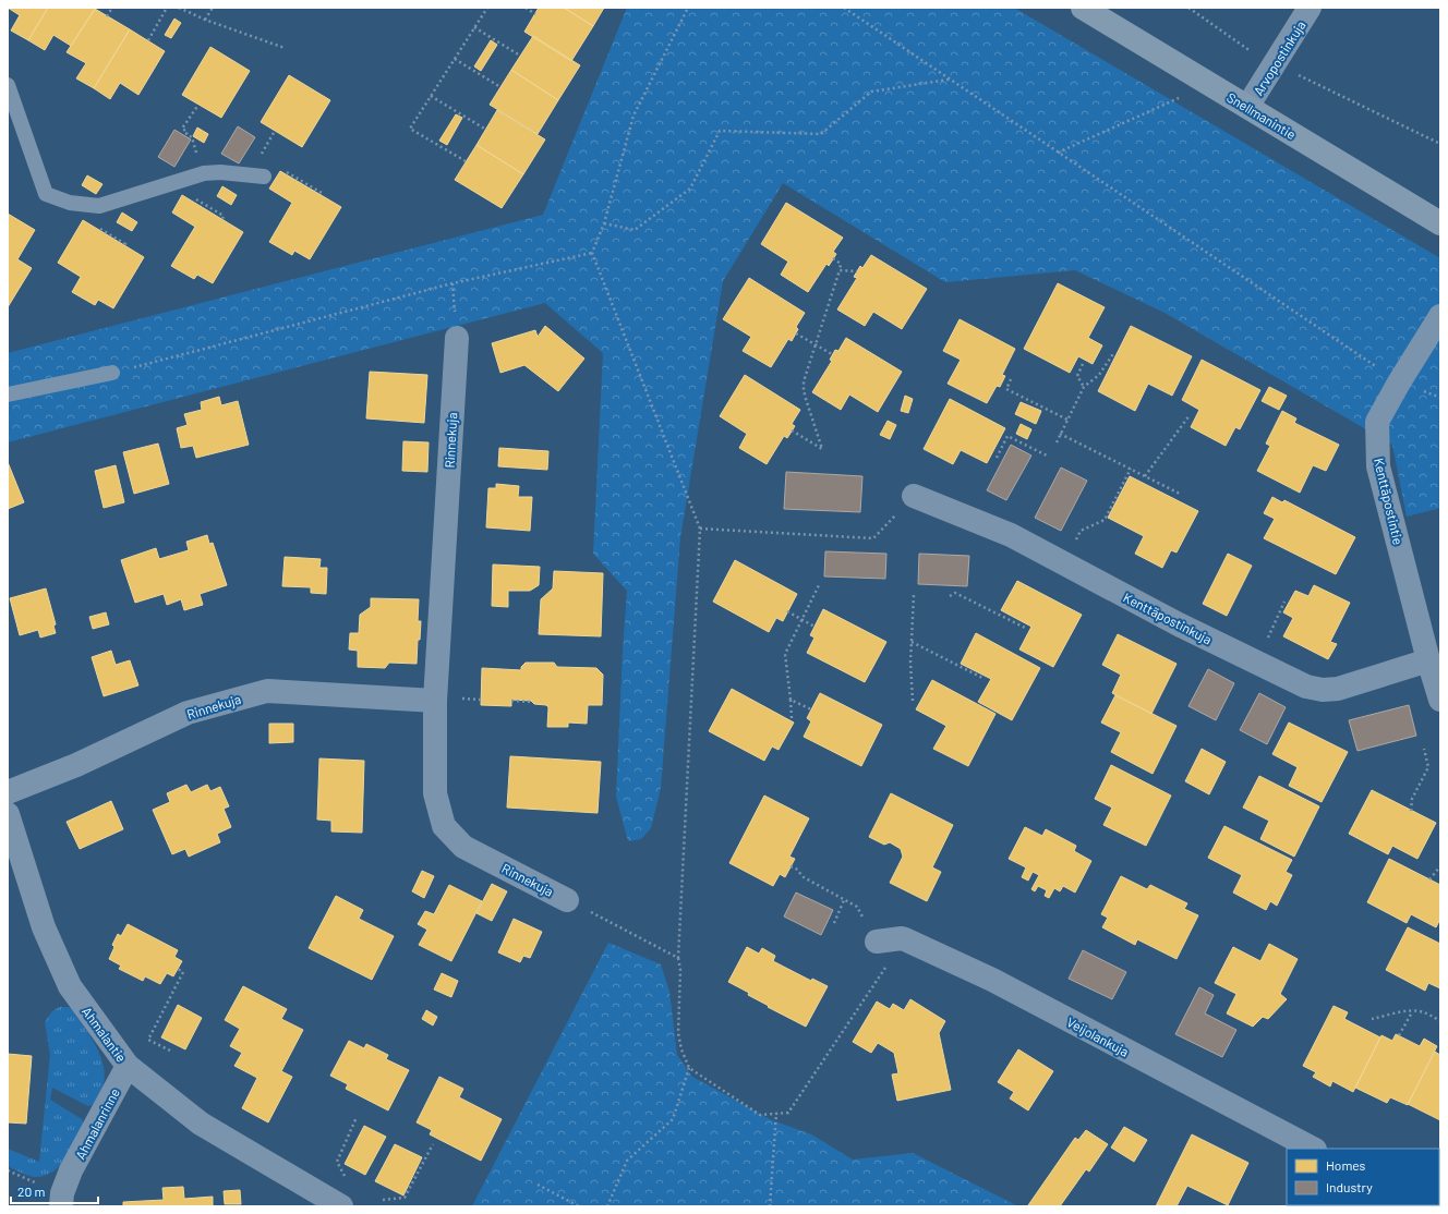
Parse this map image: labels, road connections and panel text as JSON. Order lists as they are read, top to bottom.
{
  "streets": {
    "street": [
      "Arvopostinkuja",
      "Snellmanintie",
      "Rinnekuja",
      "Kenttäpostintie",
      "Kenttäpostinkuja",
      "Ahmalantie",
      "Veijolankuja",
      "Ahmalanrinne"
    ]
  },
  "crossings": [
    ["Arvopostinkuja", "Snellmanintie"],
    ["Kenttäpostintie", "Kenttäpostinkuja"],
    ["Ahmalantie", "Ahmalanrinne"]
  ],
  "legend": ["Homes", "Industry"],
  "scale_bar": "20 m"
}
